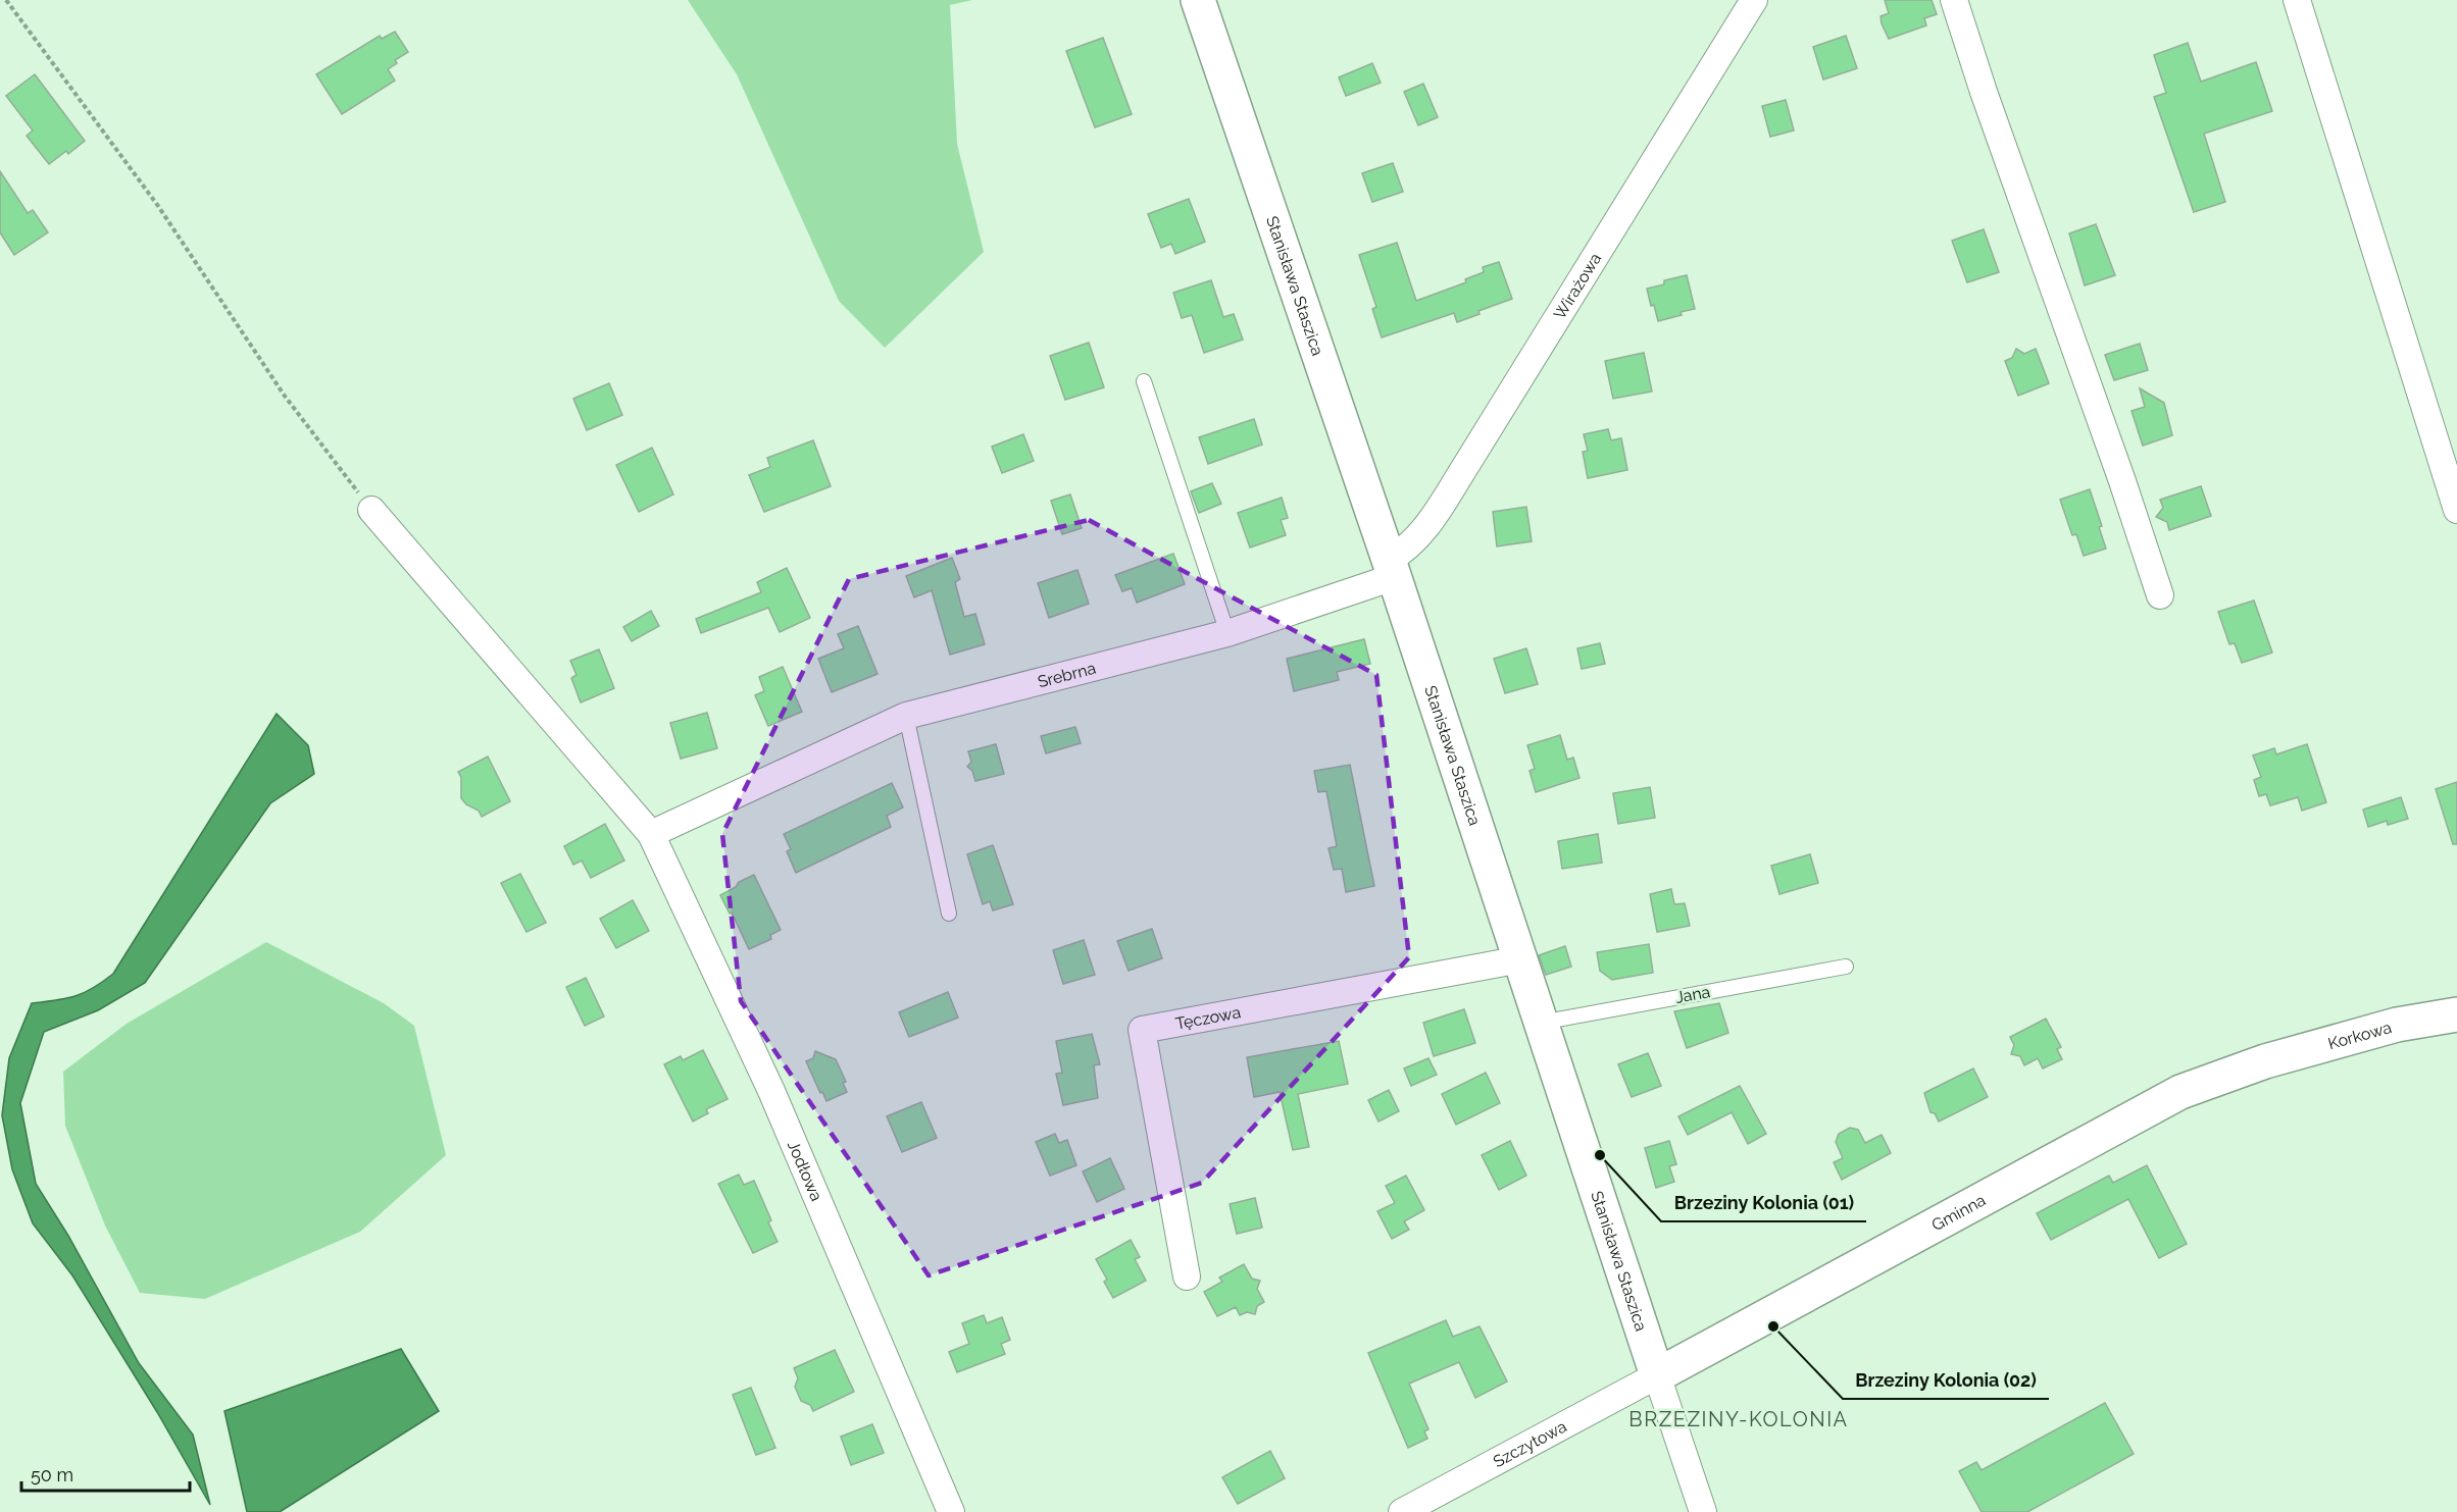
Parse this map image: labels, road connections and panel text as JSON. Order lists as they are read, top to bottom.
{
  "streets": {
    "street": [
      "Stanisława Staszica",
      "Wirażowa",
      "Srebrna",
      "Tęczowa",
      "Korkowa",
      "Jodłowa",
      "Gminna",
      "Szczytowa"
    ],
    "lane": ["Jana"]
  },
  "crossings": [
    ["Stanisława Staszica", "Wirażowa"],
    ["Stanisława Staszica", "Srebrna"],
    ["Stanisława Staszica", "Jana"],
    ["Stanisława Staszica", "Tęczowa"],
    ["Stanisława Staszica", "Gminna"],
    ["Stanisława Staszica", "Szczytowa"],
    ["Wirażowa", "Srebrna"],
    ["Srebrna", "Jodłowa"],
    ["Korkowa", "Gminna"],
    ["Gminna", "Szczytowa"]
  ],
  "districts": ["BRZEZINY-KOLONIA"],
  "places": ["Brzeziny Kolonia (01)", "Brzeziny Kolonia (02)"],
  "scale_bar": "50 m"
}
